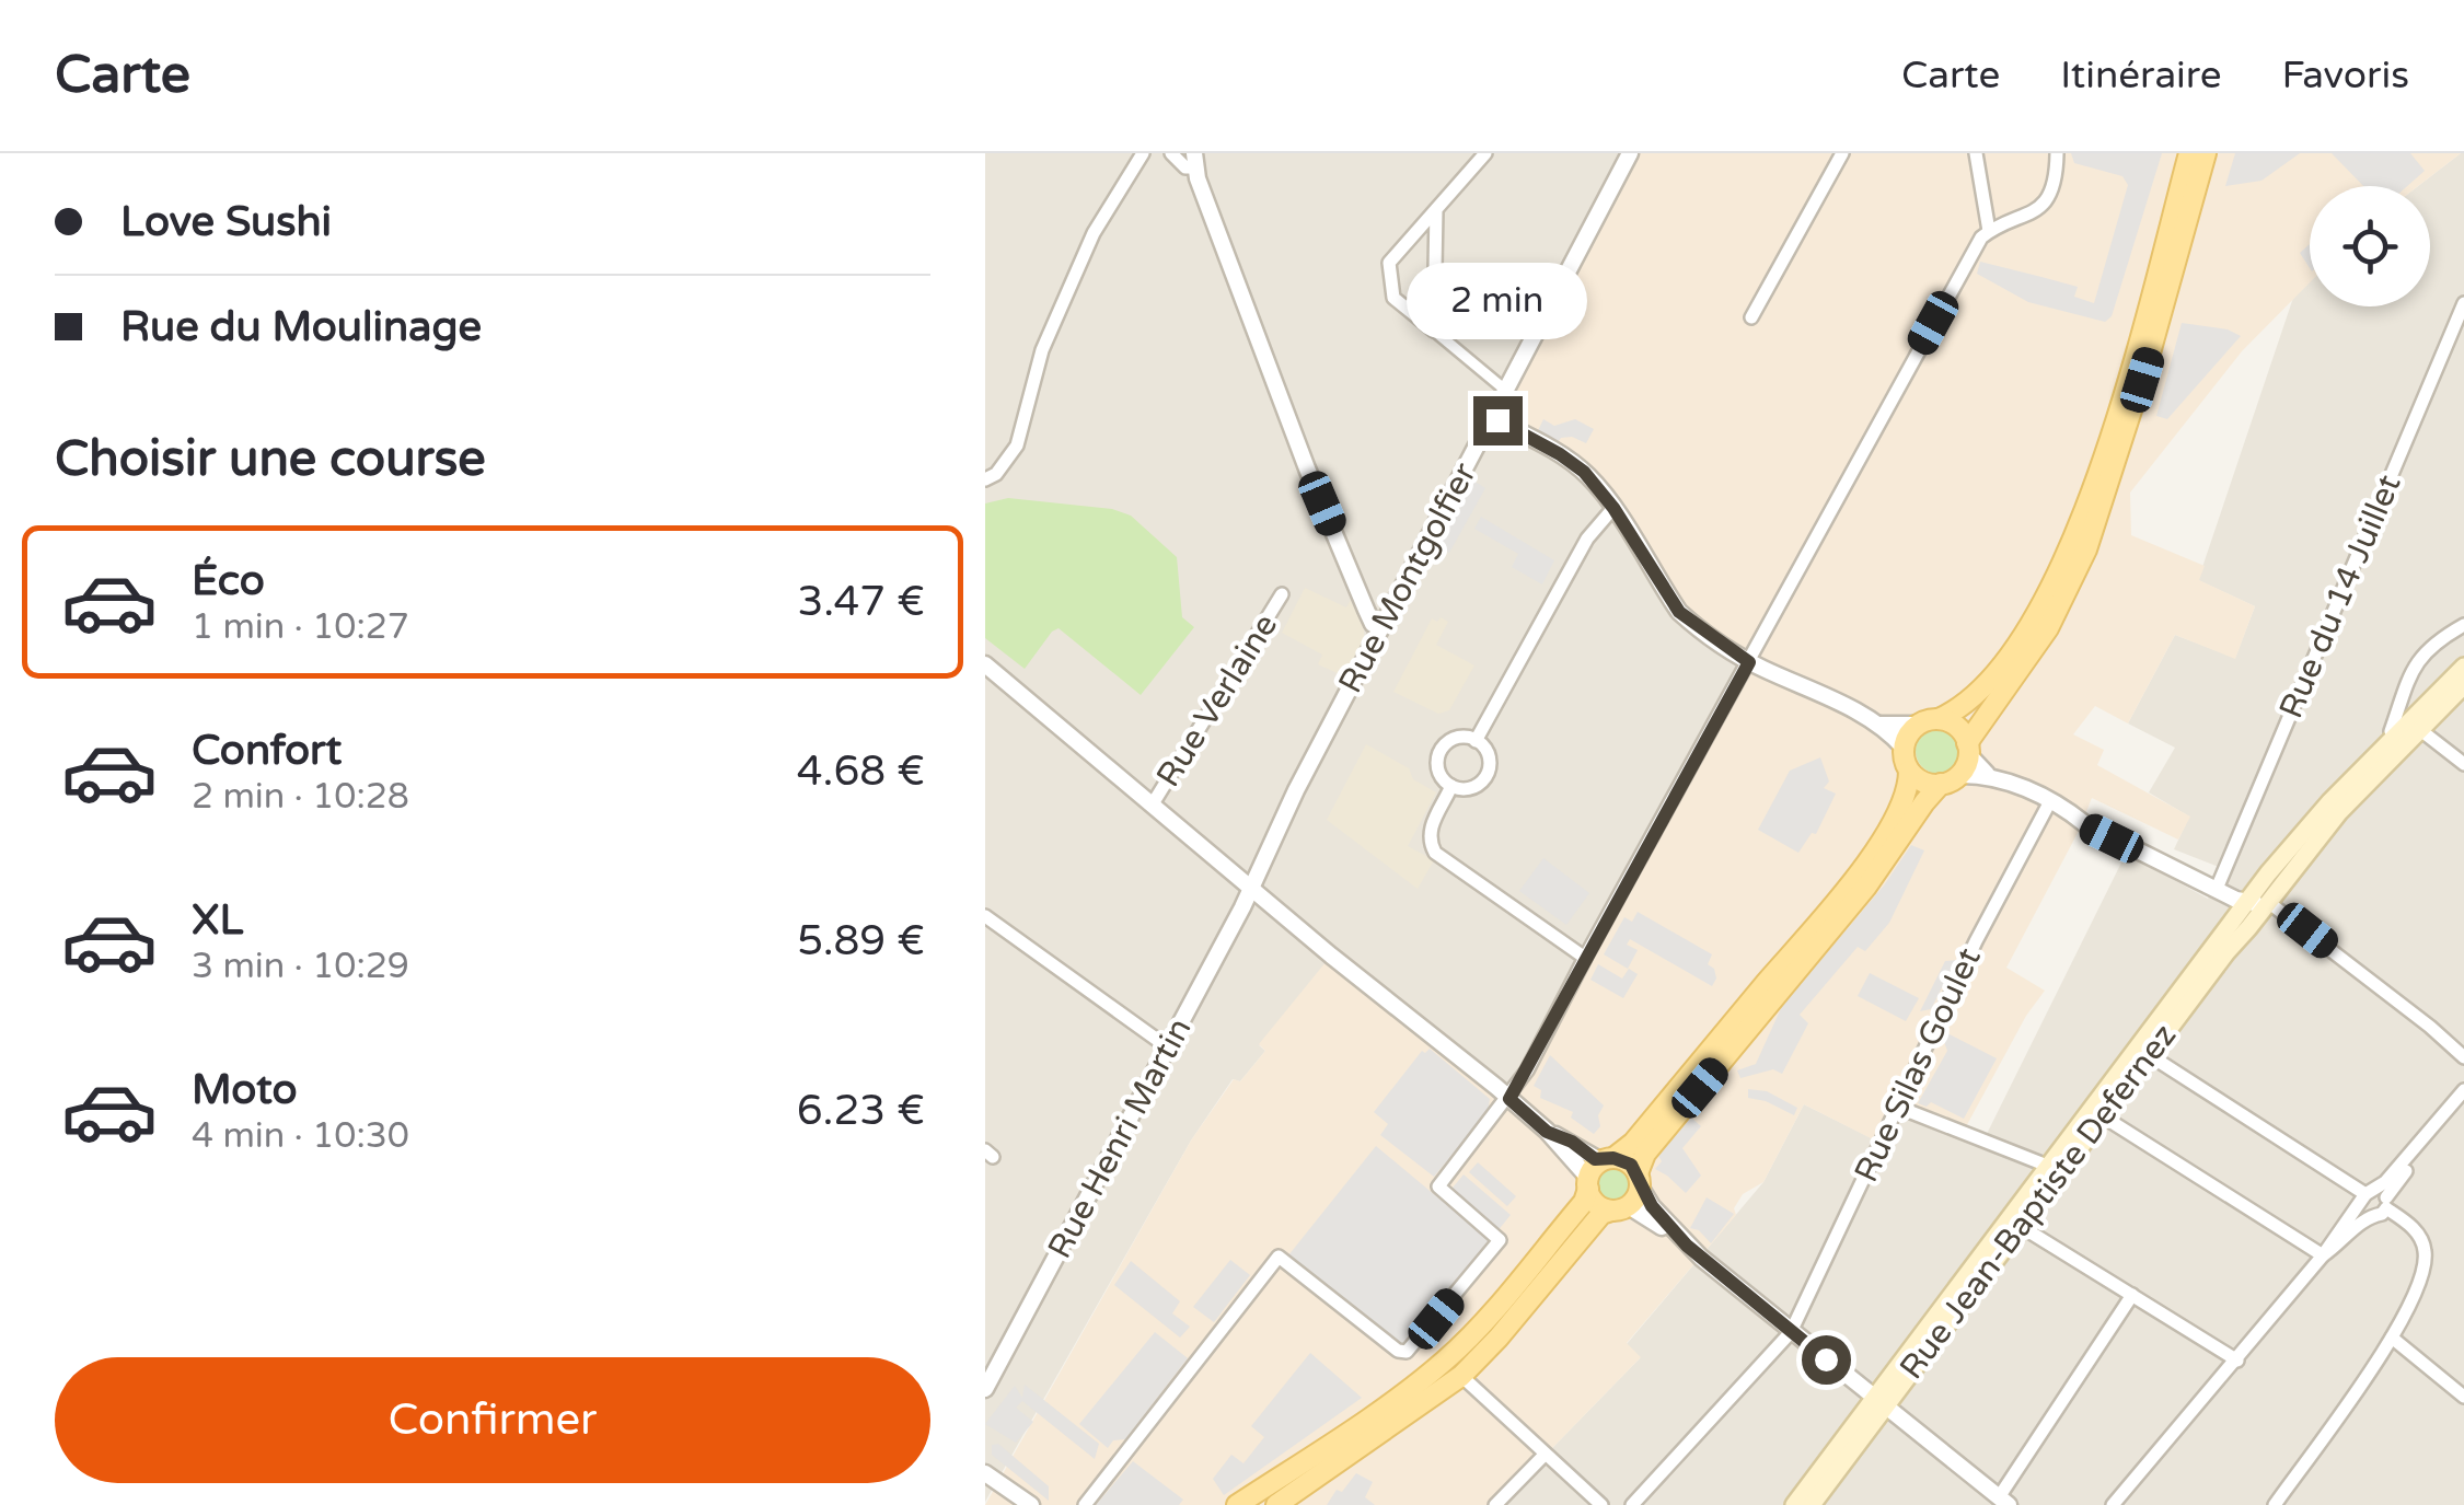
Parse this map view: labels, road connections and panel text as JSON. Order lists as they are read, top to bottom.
{
  "streets": {
    "main road": ["Rue Jean-Baptiste Defernez"],
    "street": [
      "Rue Montgolfier",
      "Rue du 14 Juillet",
      "Rue Verlaine",
      "Rue Silas Goulet",
      "Rue Henri Martin"
    ]
  },
  "crossings": [
    ["Rue Montgolfier", "Rue Henri Martin"]
  ],
  "page": {
    "header": "Carte",
    "nav": ["Carte", "Itinéraire", "Favoris"],
    "banner": ["Love Sushi", "Rue du Moulinage"],
    "bubble": "2 min",
    "heading": "Choisir une course",
    "list": [
      {
        "name": "Éco",
        "note": "1 min · 10:27",
        "value": "3.47 €"
      },
      {
        "name": "Confort",
        "note": "2 min · 10:28",
        "value": "4.68 €"
      },
      {
        "name": "XL",
        "note": "3 min · 10:29",
        "value": "5.89 €"
      },
      {
        "name": "Moto",
        "note": "4 min · 10:30",
        "value": "6.23 €"
      }
    ],
    "buttons": "Confirmer"
  }
}
